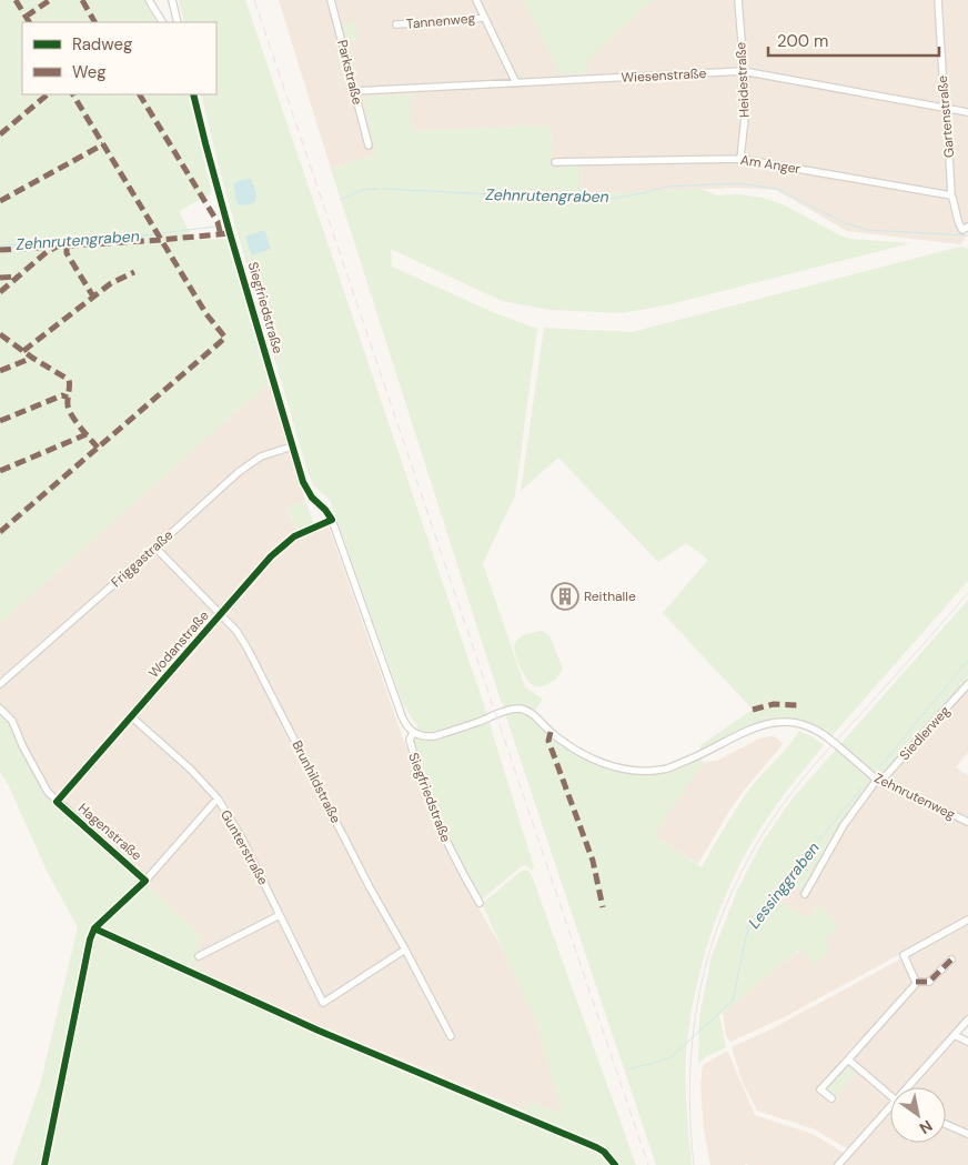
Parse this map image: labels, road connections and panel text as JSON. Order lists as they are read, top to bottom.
{
  "streets": {
    "street": [
      "Tannenweg",
      "Parkstraße",
      "Wiesenstraße",
      "Heidestraße",
      "Gartenstraße",
      "Am Anger",
      "Siegfriedstraße",
      "Friggastraße",
      "Wodanstraße",
      "Siedlerweg",
      "Brunhildstraße",
      "Zehnrutenweg",
      "Hagenstraße",
      "Gunterstraße"
    ]
  },
  "crossings": [
    ["Parkstraße", "Wiesenstraße"],
    ["Wiesenstraße", "Heidestraße"],
    ["Wiesenstraße", "Gartenstraße"],
    ["Heidestraße", "Am Anger"],
    ["Gartenstraße", "Am Anger"],
    ["Siegfriedstraße", "Friggastraße"],
    ["Siegfriedstraße", "Wodanstraße"],
    ["Siegfriedstraße", "Zehnrutenweg"],
    ["Friggastraße", "Brunhildstraße"],
    ["Wodanstraße", "Brunhildstraße"],
    ["Wodanstraße", "Hagenstraße"],
    ["Wodanstraße", "Gunterstraße"],
    ["Siedlerweg", "Zehnrutenweg"],
    ["Brunhildstraße", "Gunterstraße"],
    ["Hagenstraße", "Gunterstraße"]
  ],
  "water": ["Zehnrutengraben", "Lessinggraben"],
  "places": {
    "building": ["Reithalle"]
  },
  "legend": ["Radweg", "Weg"],
  "scale_bar": "200 m",
  "north": "bottom right"
}
